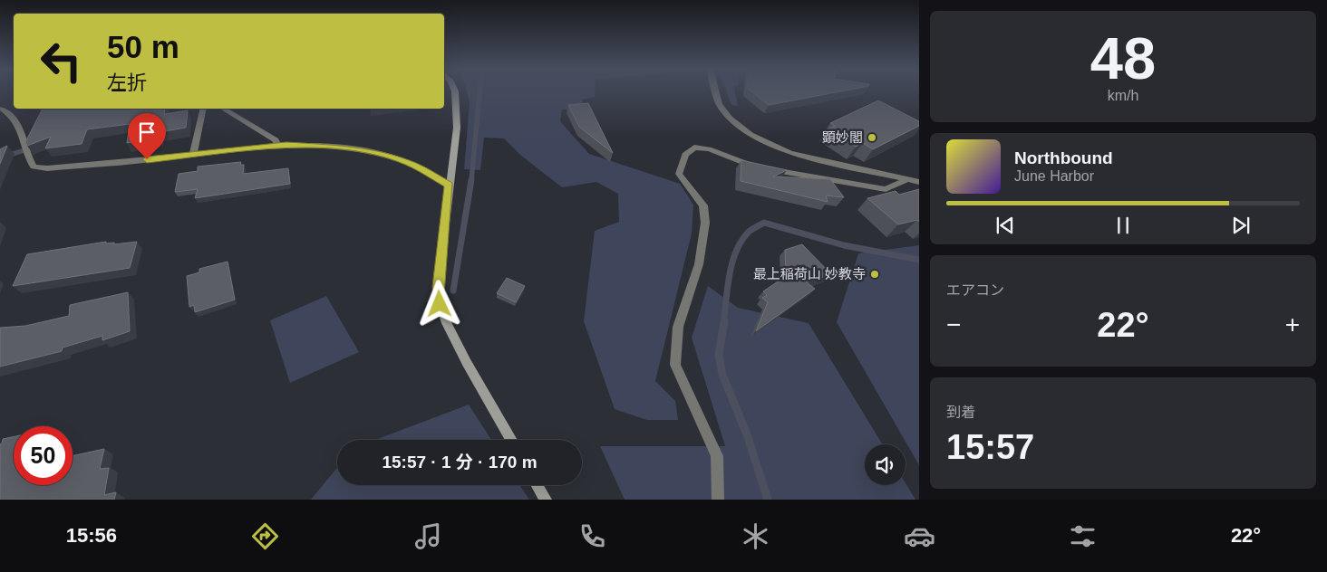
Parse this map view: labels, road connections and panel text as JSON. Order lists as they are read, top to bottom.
{
  "places": ["顕妙閣", "最上稲荷山 妙教寺"],
  "page": {
    "tile": [
      ["48", "km/h"],
      "エアコン",
      ["到着", "15:57"]
    ],
    "turn": ["50 m", "左折"],
    "song": ["Northbound", "June Harbor"],
    "heat": ["−", "22°", "+"],
    "limit": "50",
    "trip": "15:57 · 1 分 · 170 m",
    "tabs": ["15:56", "22°"]
  }
}
